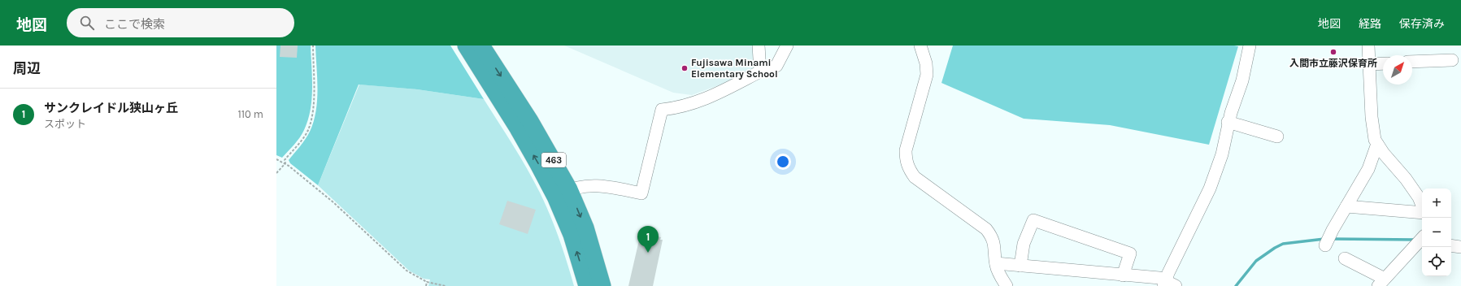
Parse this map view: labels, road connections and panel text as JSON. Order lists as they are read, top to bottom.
{
  "streets": {
    "highway": ["463"]
  },
  "places": ["入間市立藤沢保育所", "Fujisawa Minami Elementary School"],
  "north": "top right",
  "page": {
    "header": "地図",
    "search": "ここで検索",
    "nav": ["地図", "経路", "保存済み"],
    "heading": "周辺",
    "list": [
      {
        "mark": "1",
        "name": "サンクレイドル狭山ヶ丘",
        "note": "スポット",
        "value": "110 m"
      }
    ],
    "map_buttons": ["+", "−"],
    "pins": "1"
  }
}
